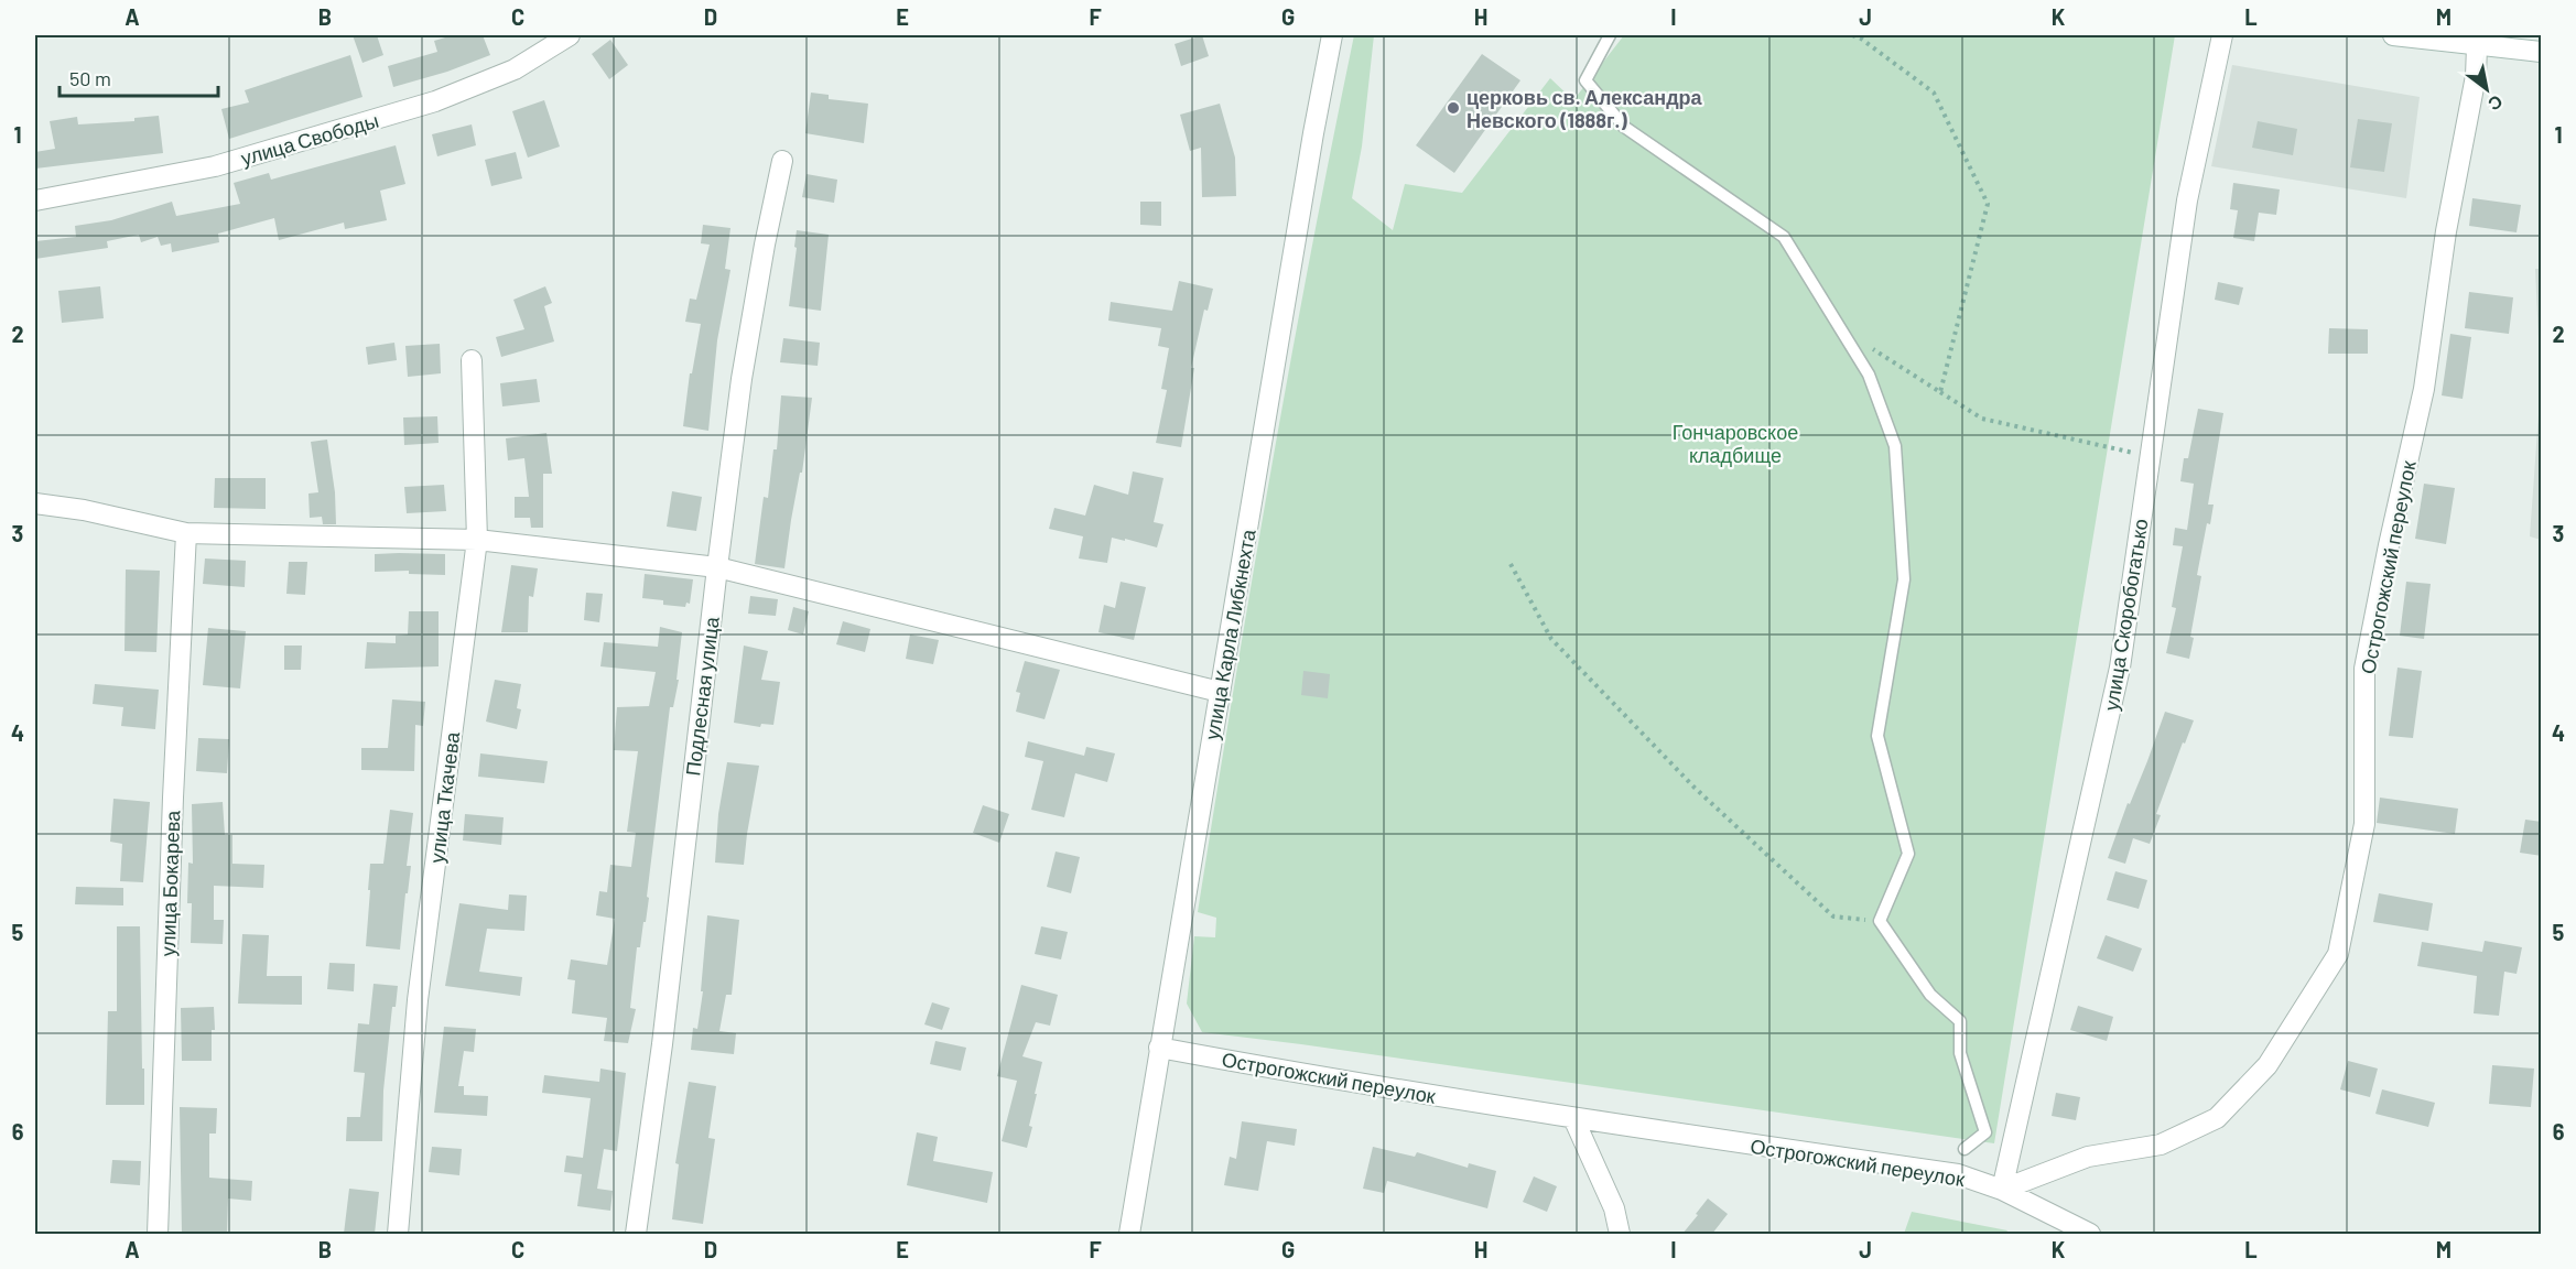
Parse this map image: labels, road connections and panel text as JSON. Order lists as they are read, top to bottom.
{
  "streets": {
    "street": [
      "улица Свободы",
      "Острогожский переулок",
      "улица Скоробогатько",
      "улица Карла Либкнехта",
      "Подлесная улица",
      "улица Ткачева",
      "улица Бокарева"
    ]
  },
  "crossings": [
    ["Острогожский переулок", "улица Скоробогатько"],
    ["Острогожский переулок", "улица Карла Либкнехта"]
  ],
  "parks": ["Гончаровское кладбище"],
  "places": ["церковь св. Александра Невского (1888г.)"],
  "scale_bar": "50 m",
  "north": "bottom right",
  "grid": {
    "columns": [
      "A",
      "B",
      "C",
      "D",
      "E",
      "F",
      "G",
      "H",
      "I",
      "J",
      "K",
      "L",
      "M"
    ],
    "rows": [
      "1",
      "2",
      "3",
      "4",
      "5",
      "6"
    ]
  }
}
